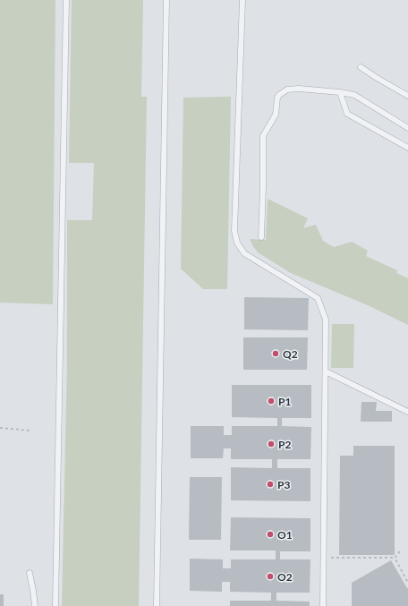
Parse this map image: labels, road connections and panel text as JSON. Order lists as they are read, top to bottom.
{
  "places": [
    "Q2",
    "P1",
    "P2",
    "P3",
    "O1",
    "O2"
  ]
}
